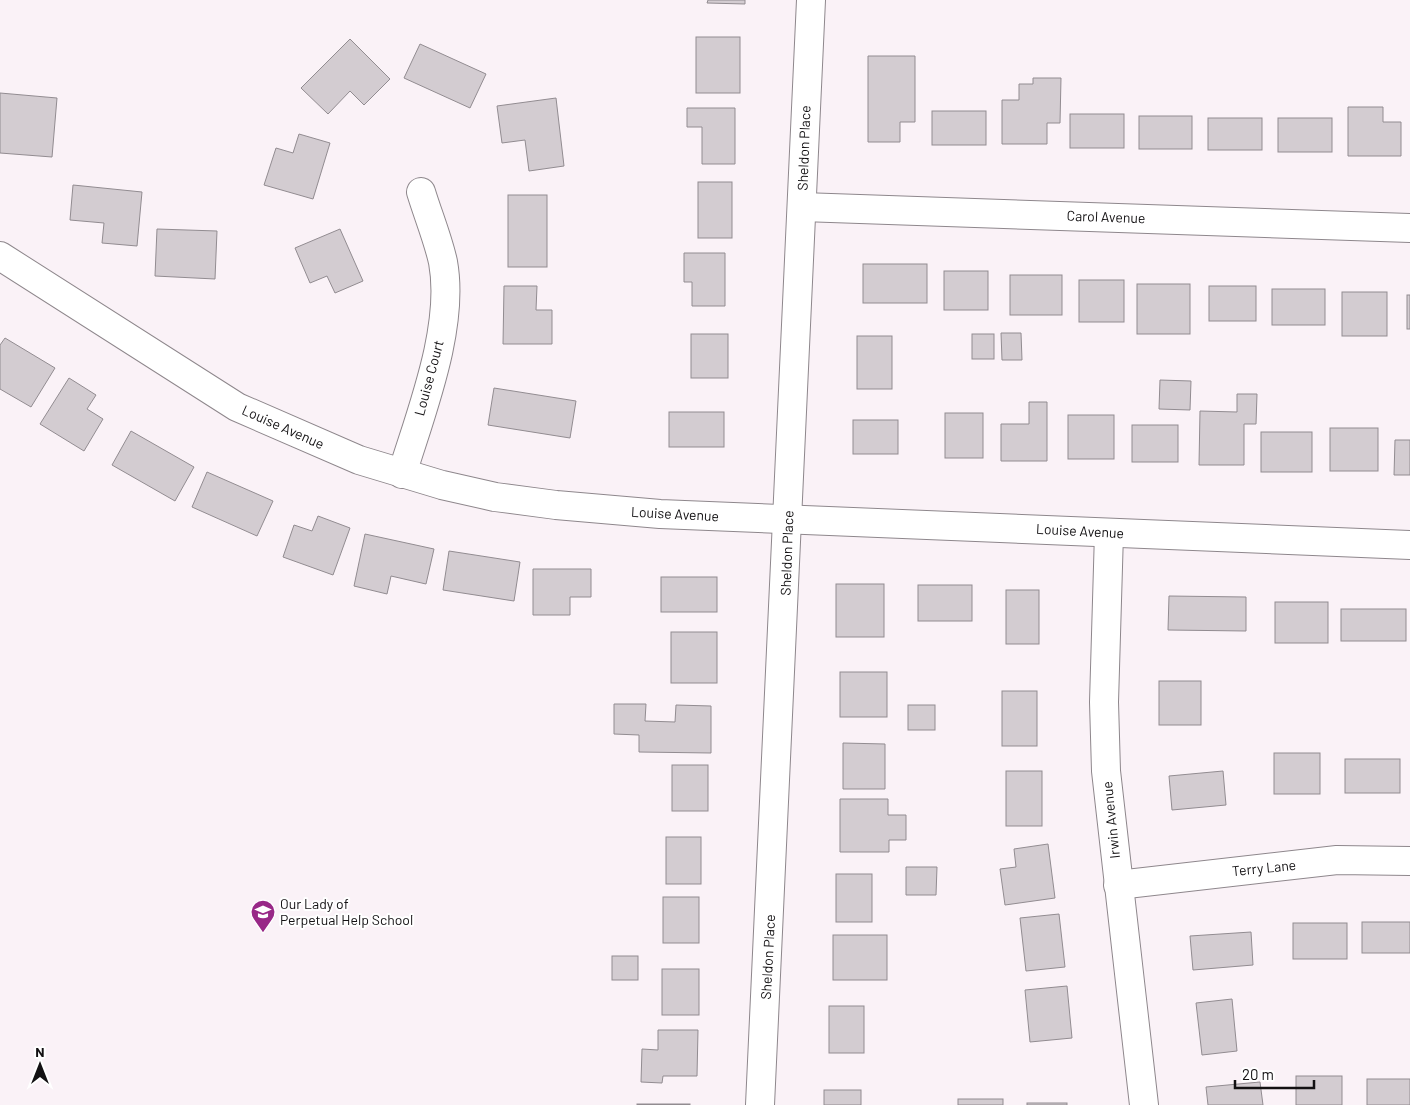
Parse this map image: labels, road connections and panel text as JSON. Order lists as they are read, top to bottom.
{
  "streets": {
    "street": [
      "Sheldon Place",
      "Carol Avenue",
      "Louise Court",
      "Louise Avenue",
      "Irwin Avenue",
      "Terry Lane"
    ]
  },
  "crossings": [
    ["Sheldon Place", "Carol Avenue"],
    ["Sheldon Place", "Louise Avenue"],
    ["Louise Court", "Louise Avenue"],
    ["Louise Avenue", "Irwin Avenue"],
    ["Irwin Avenue", "Terry Lane"]
  ],
  "places": {
    "school or university": ["Our Lady of Perpetual Help School"]
  },
  "scale_bar": "20 m",
  "north": "top"
}
